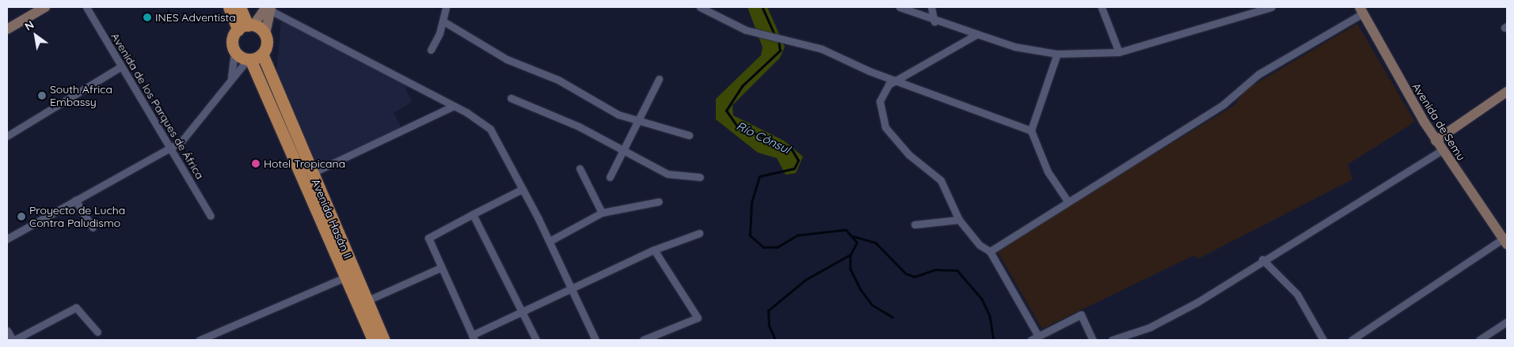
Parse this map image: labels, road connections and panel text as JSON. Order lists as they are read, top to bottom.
{
  "streets": {
    "main road": ["Avenida de Semu", "Avenida Hasán II"],
    "street": ["Avenida de los Parques de África"]
  },
  "water": ["Río Cónsul"],
  "places": [
    "INES Adventista",
    "South Africa Embassy",
    "Hotel Tropicana",
    "Proyecto de Lucha Contra Paludismo"
  ],
  "north": "top left"
}
